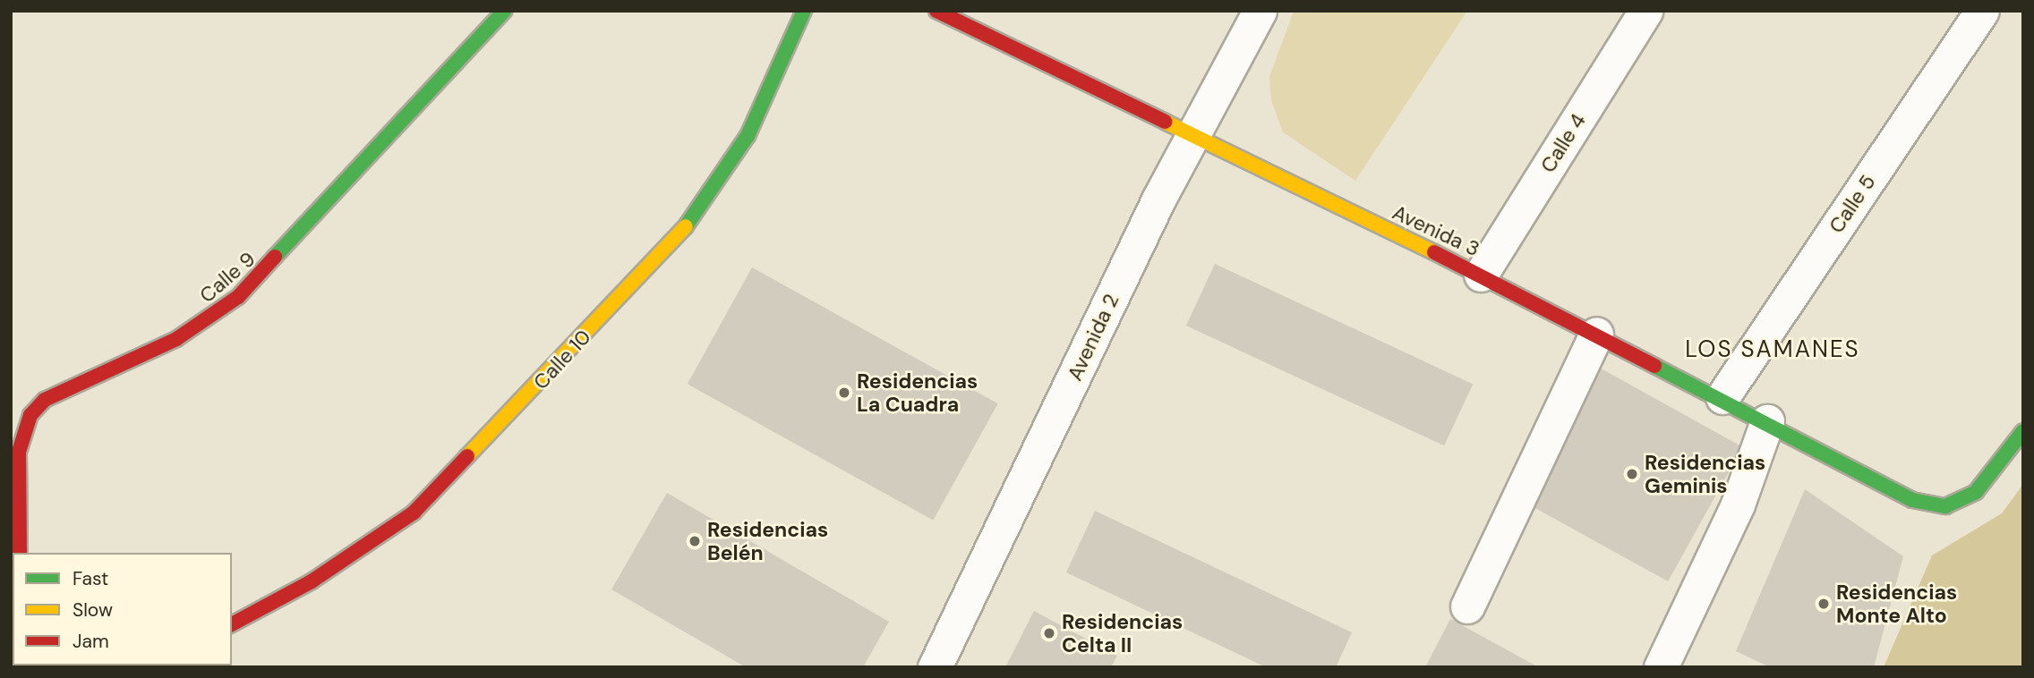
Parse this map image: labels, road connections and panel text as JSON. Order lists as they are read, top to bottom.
{
  "streets": {
    "street": [
      "Calle 4",
      "Calle 5",
      "Avenida 3",
      "Calle 9",
      "Avenida 2",
      "Calle 10"
    ]
  },
  "crossings": [
    ["Calle 4", "Avenida 3"],
    ["Calle 5", "Avenida 3"],
    ["Avenida 3", "Avenida 2"]
  ],
  "districts": ["LOS SAMANES"],
  "places": [
    "Residencias La Cuadra",
    "Residencias Geminis",
    "Residencias Belén",
    "Residencias Monte Alto",
    "Residencias Celta II"
  ],
  "legend": ["Fast", "Slow", "Jam"]
}
